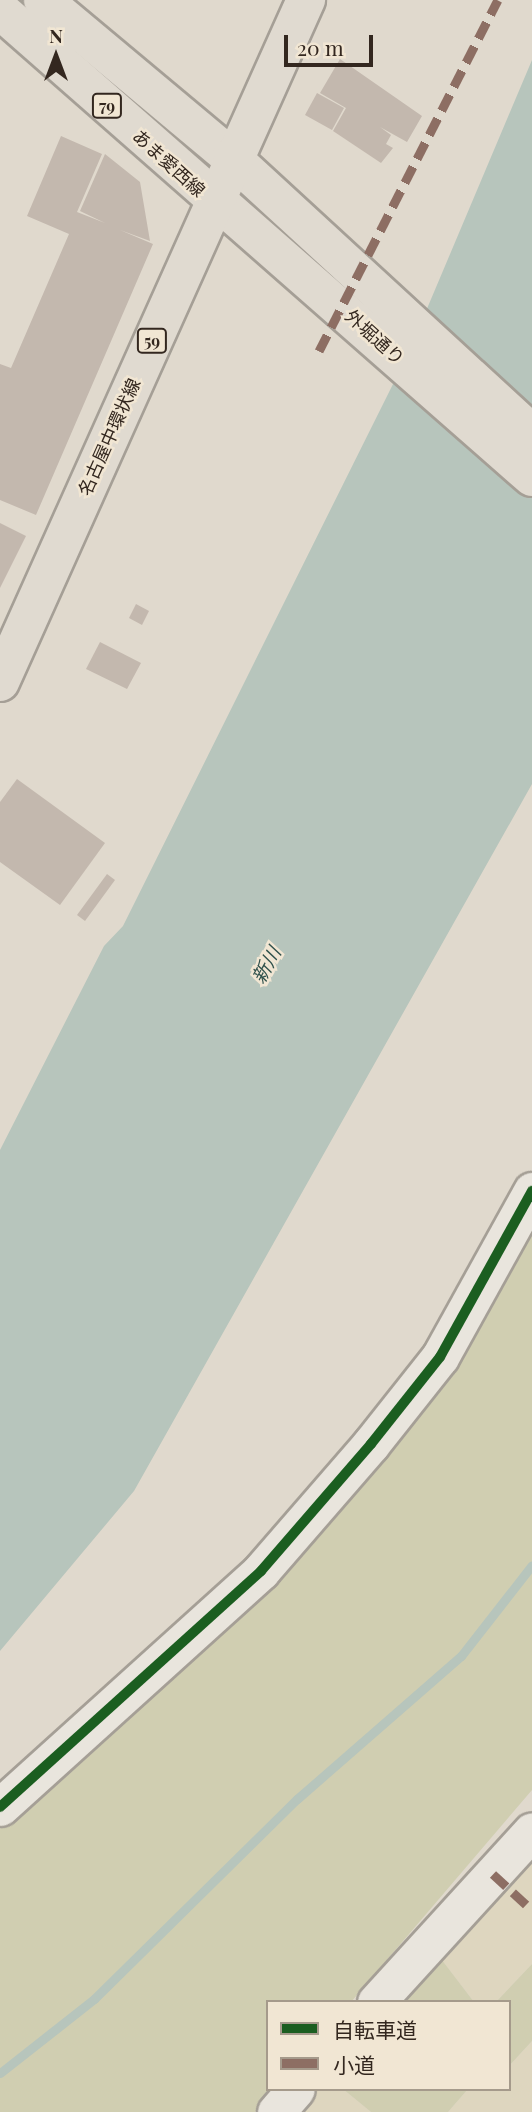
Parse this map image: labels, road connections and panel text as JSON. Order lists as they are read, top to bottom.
{
  "streets": {
    "main road": [
      "79",
      "あま愛西線",
      "外堀通り",
      "59",
      "名古屋中環状線"
    ]
  },
  "crossings": [
    ["79", "外堀通り"],
    ["79", "名古屋中環状線"],
    ["あま愛西線", "外堀通り"],
    ["あま愛西線", "名古屋中環状線"],
    ["外堀通り", "名古屋中環状線"]
  ],
  "water": ["新川"],
  "legend": ["自転車道", "小道"],
  "scale_bar": "20 m",
  "north": "top"
}
